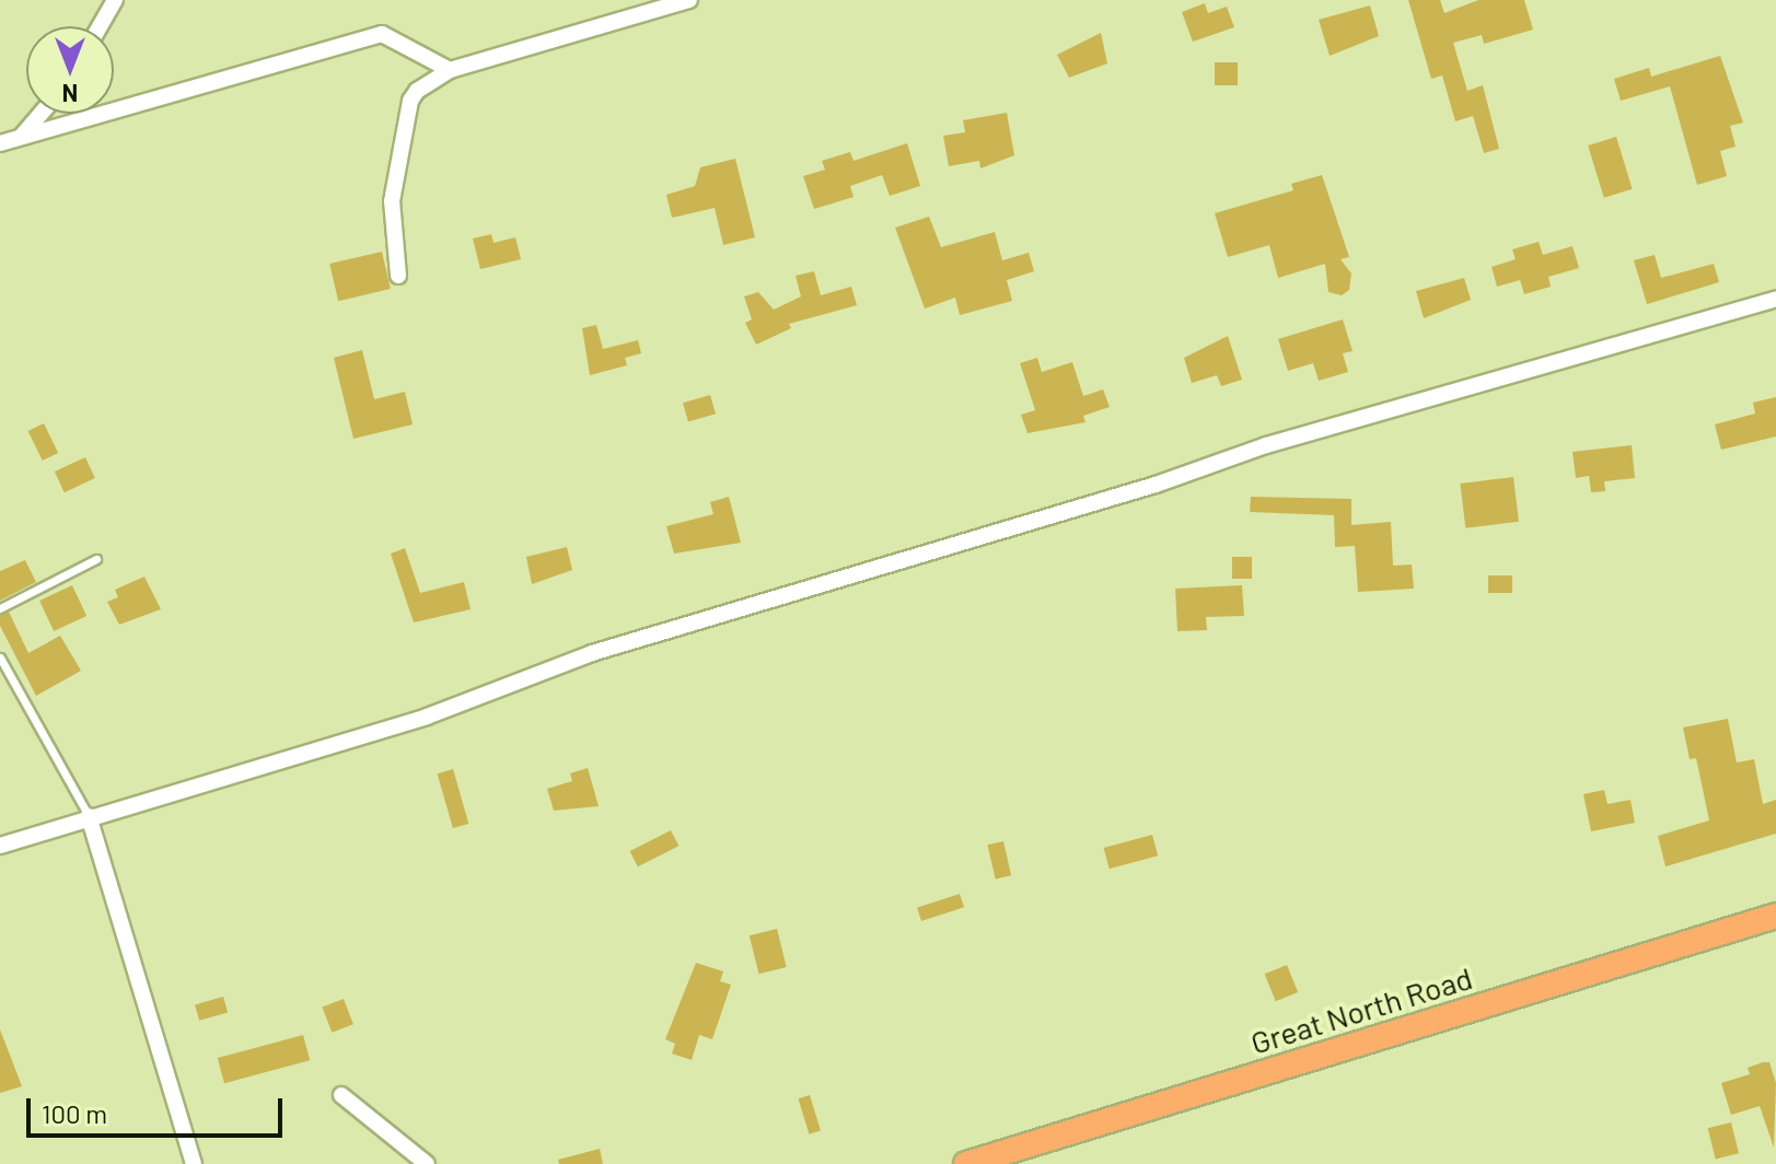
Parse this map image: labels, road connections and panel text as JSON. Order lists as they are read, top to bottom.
{
  "streets": {
    "highway": ["Great North Road"]
  },
  "scale_bar": "100 m",
  "north": "bottom"
}
